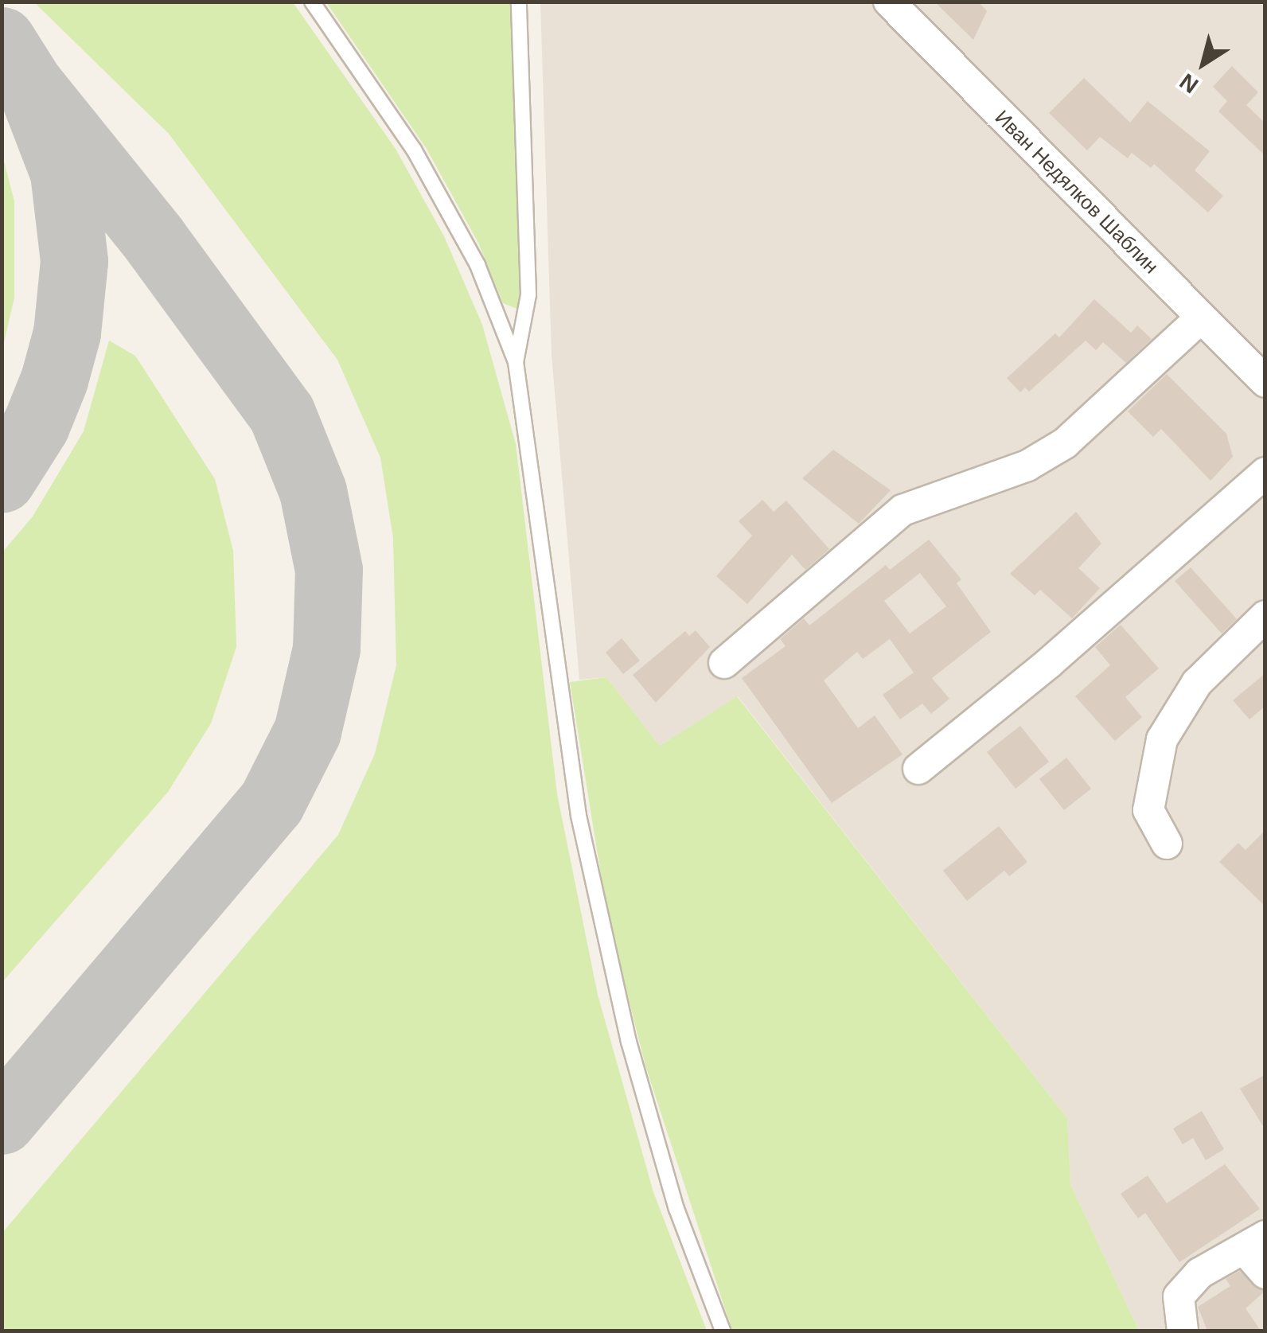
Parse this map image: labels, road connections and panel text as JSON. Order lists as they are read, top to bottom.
{
  "streets": {
    "street": ["Иван Недялков Шаблин"]
  },
  "north": "bottom left"
}
